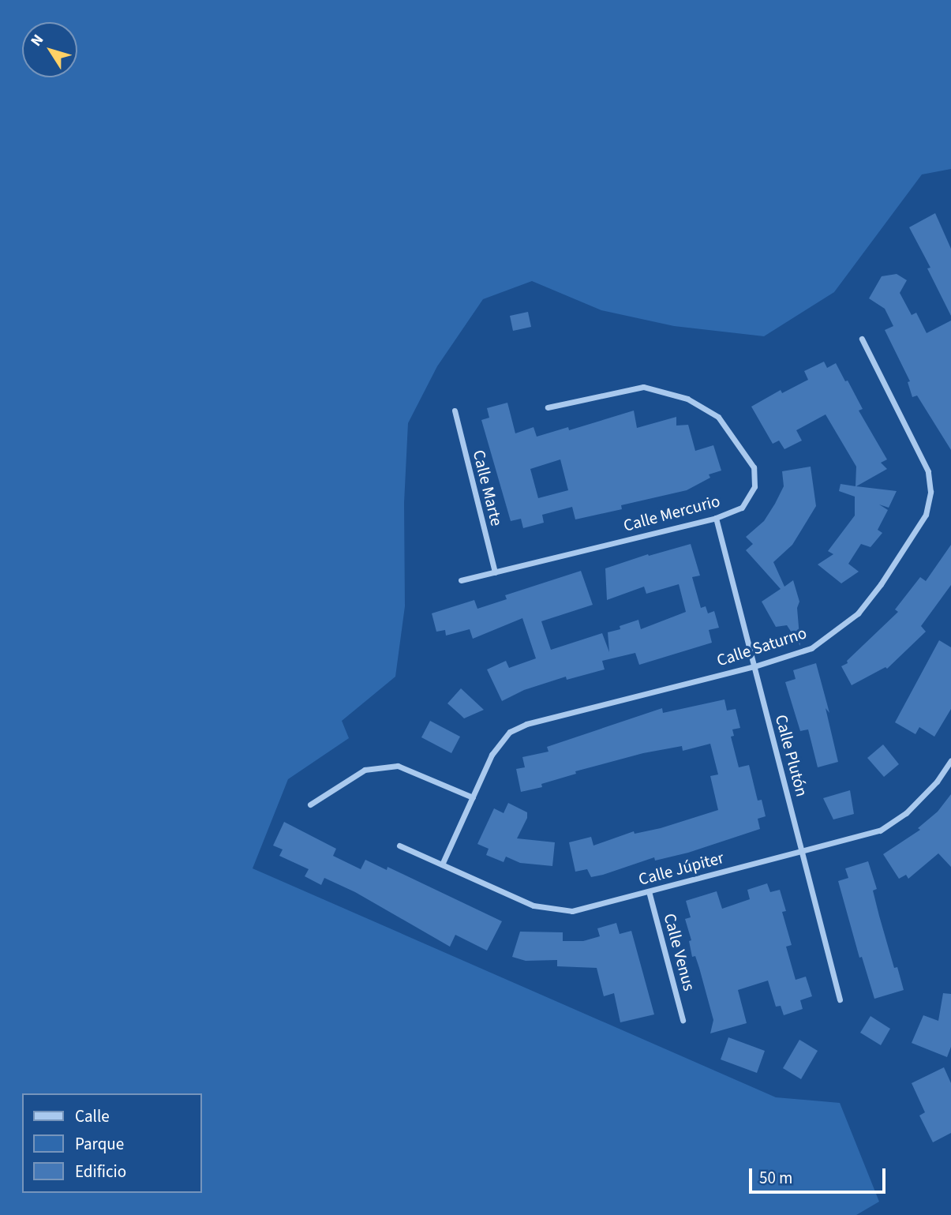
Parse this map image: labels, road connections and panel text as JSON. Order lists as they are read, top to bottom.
{
  "streets": {
    "street": [
      "Calle Marte",
      "Calle Mercurio",
      "Calle Saturno",
      "Calle Plutón",
      "Calle Júpiter",
      "Calle Venus"
    ]
  },
  "crossings": [
    ["Calle Marte", "Calle Mercurio"],
    ["Calle Mercurio", "Calle Plutón"],
    ["Calle Saturno", "Calle Plutón"],
    ["Calle Saturno", "Calle Júpiter"],
    ["Calle Plutón", "Calle Júpiter"],
    ["Calle Júpiter", "Calle Venus"]
  ],
  "legend": ["Calle", "Parque", "Edificio"],
  "scale_bar": "50 m",
  "north": "top left"
}
